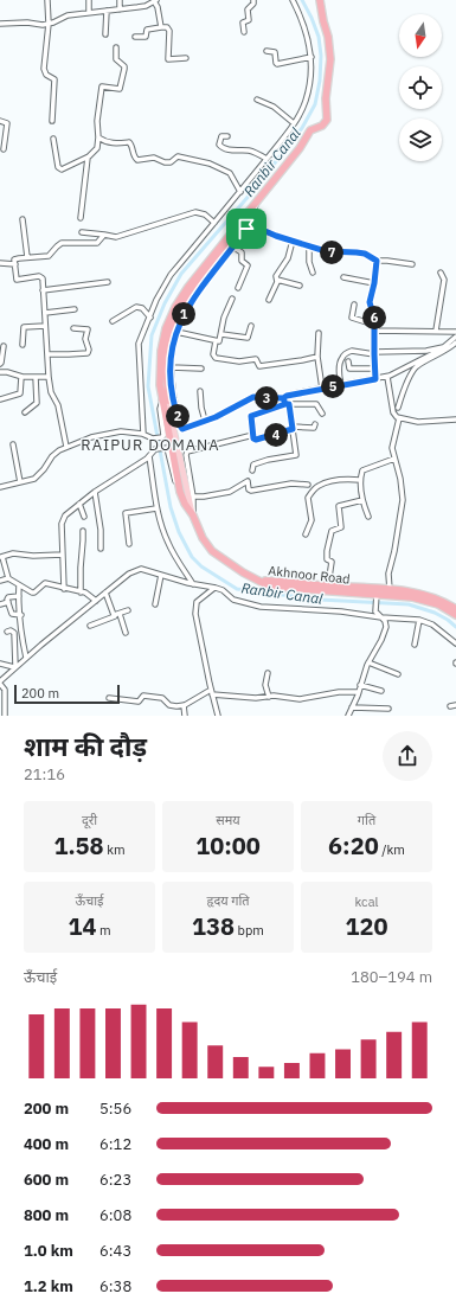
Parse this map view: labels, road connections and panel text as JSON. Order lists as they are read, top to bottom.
{
  "streets": {
    "highway": ["Akhnoor Road"]
  },
  "districts": ["RAIPUR DOMANA"],
  "water": ["Ranbir Canal"],
  "scale_bar": "200 m",
  "north": "bottom",
  "page": {
    "pins": [
      "7",
      "1",
      "6",
      "5",
      "3",
      "2",
      "4"
    ],
    "scale": "200 m",
    "heading": ["शाम की दौड़", "21:16"],
    "stats": [
      ["दूरी", "1.58 km"],
      ["समय", "10:00"],
      ["गति", "6:20 /km"],
      ["ऊँचाई", "14 m"],
      ["हृदय गति", "138 bpm"],
      ["kcal", "120"]
    ],
    "chart": ["ऊँचाई", "180–194 m"],
    "list": [
      {
        "name": "200 m",
        "note": "5:56"
      },
      {
        "name": "400 m",
        "note": "6:12"
      },
      {
        "name": "600 m",
        "note": "6:23"
      },
      {
        "name": "800 m",
        "note": "6:08"
      },
      {
        "name": "1.0 km",
        "note": "6:43"
      },
      {
        "name": "1.2 km",
        "note": "6:38"
      }
    ]
  }
}
